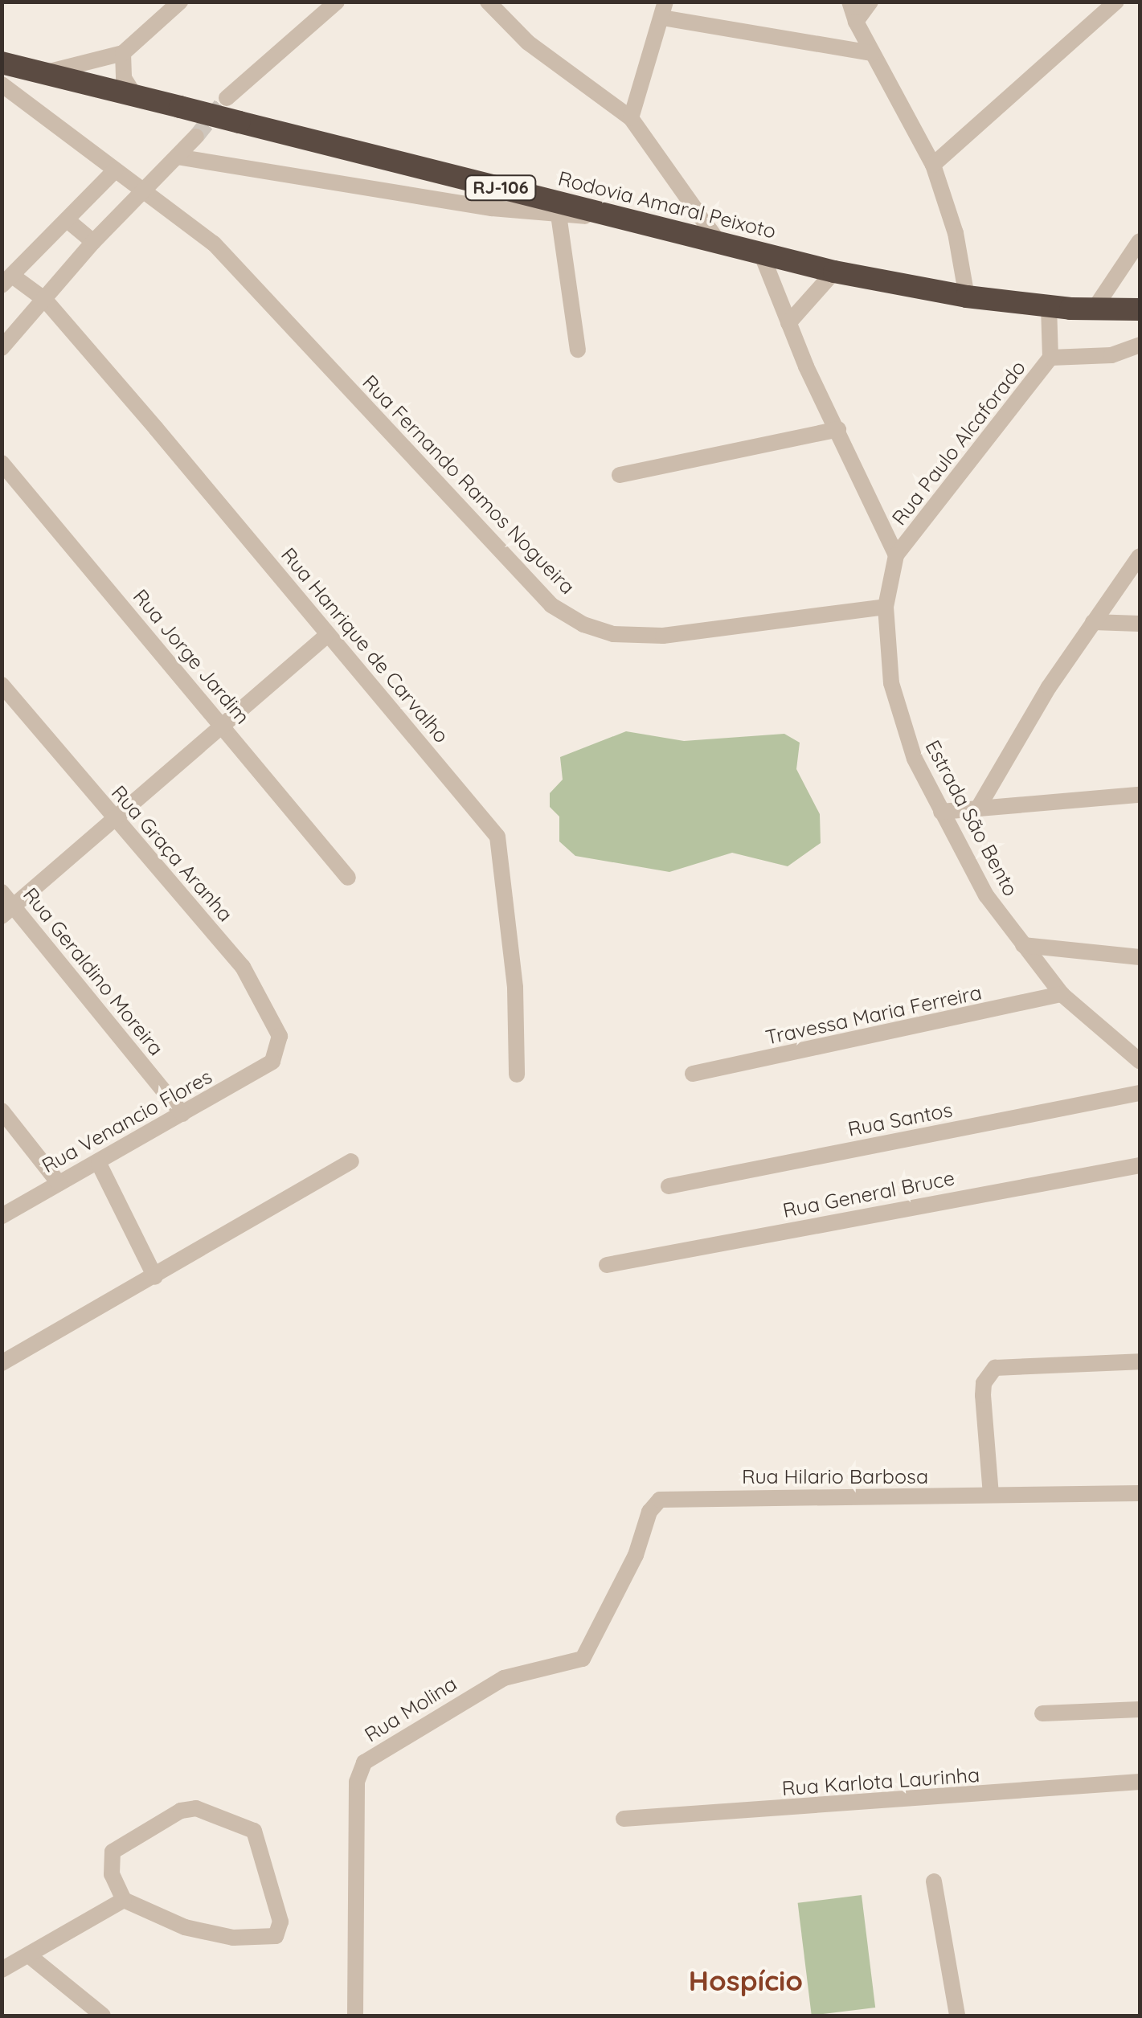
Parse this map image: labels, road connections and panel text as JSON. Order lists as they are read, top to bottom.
{
  "streets": {
    "highway": ["RJ-106", "Rodovia Amaral Peixoto"],
    "street": [
      "Rua Paulo Alcaforado",
      "Rua Fernando Ramos Nogueira",
      "Rua Hanrique de Carvalho",
      "Rua Jorge Jardim",
      "Estrada São Bento",
      "Rua Graça Aranha",
      "Rua Geraldino Moreira",
      "Travessa Maria Ferreira",
      "Rua Santos",
      "Rua Venancio Flores",
      "Rua General Bruce",
      "Rua Hilario Barbosa",
      "Rua Molina",
      "Rua Karlota Laurinha"
    ]
  },
  "crossings": [
    ["Rodovia Amaral Peixoto", "Rua Paulo Alcaforado"],
    ["Rua Paulo Alcaforado", "Estrada São Bento"],
    ["Rua Fernando Ramos Nogueira", "Estrada São Bento"],
    ["Estrada São Bento", "Travessa Maria Ferreira"],
    ["Rua Graça Aranha", "Rua Venancio Flores"],
    ["Rua Geraldino Moreira", "Rua Venancio Flores"],
    ["Rua Hilario Barbosa", "Rua Molina"]
  ],
  "districts": ["Hospício"]
}
